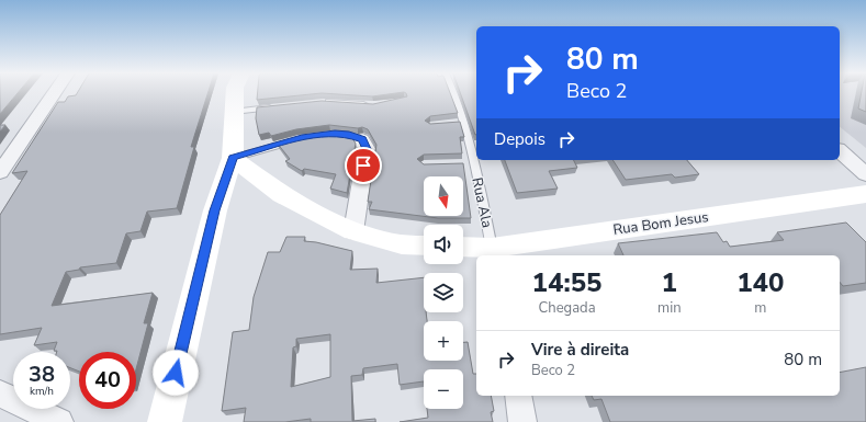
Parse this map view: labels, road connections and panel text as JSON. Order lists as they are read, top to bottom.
{
  "streets": {
    "street": ["Rua Bom Jesus"],
    "lane": ["Rua Ala"]
  },
  "crossings": [
    ["Rua Ala", "Rua Bom Jesus"]
  ],
  "north": "bottom",
  "page": {
    "turn": ["80 m", "Beco 2"],
    "then": "Depois",
    "map_buttons": ["+", "−"],
    "eta": [
      "14:55",
      "Chegada",
      "1",
      "min",
      "140",
      "m"
    ],
    "list": [
      {
        "name": "Vire à direita",
        "note": "Beco 2",
        "value": "80 m"
      }
    ],
    "speed": "38 km/h",
    "limit": "40"
  }
}
